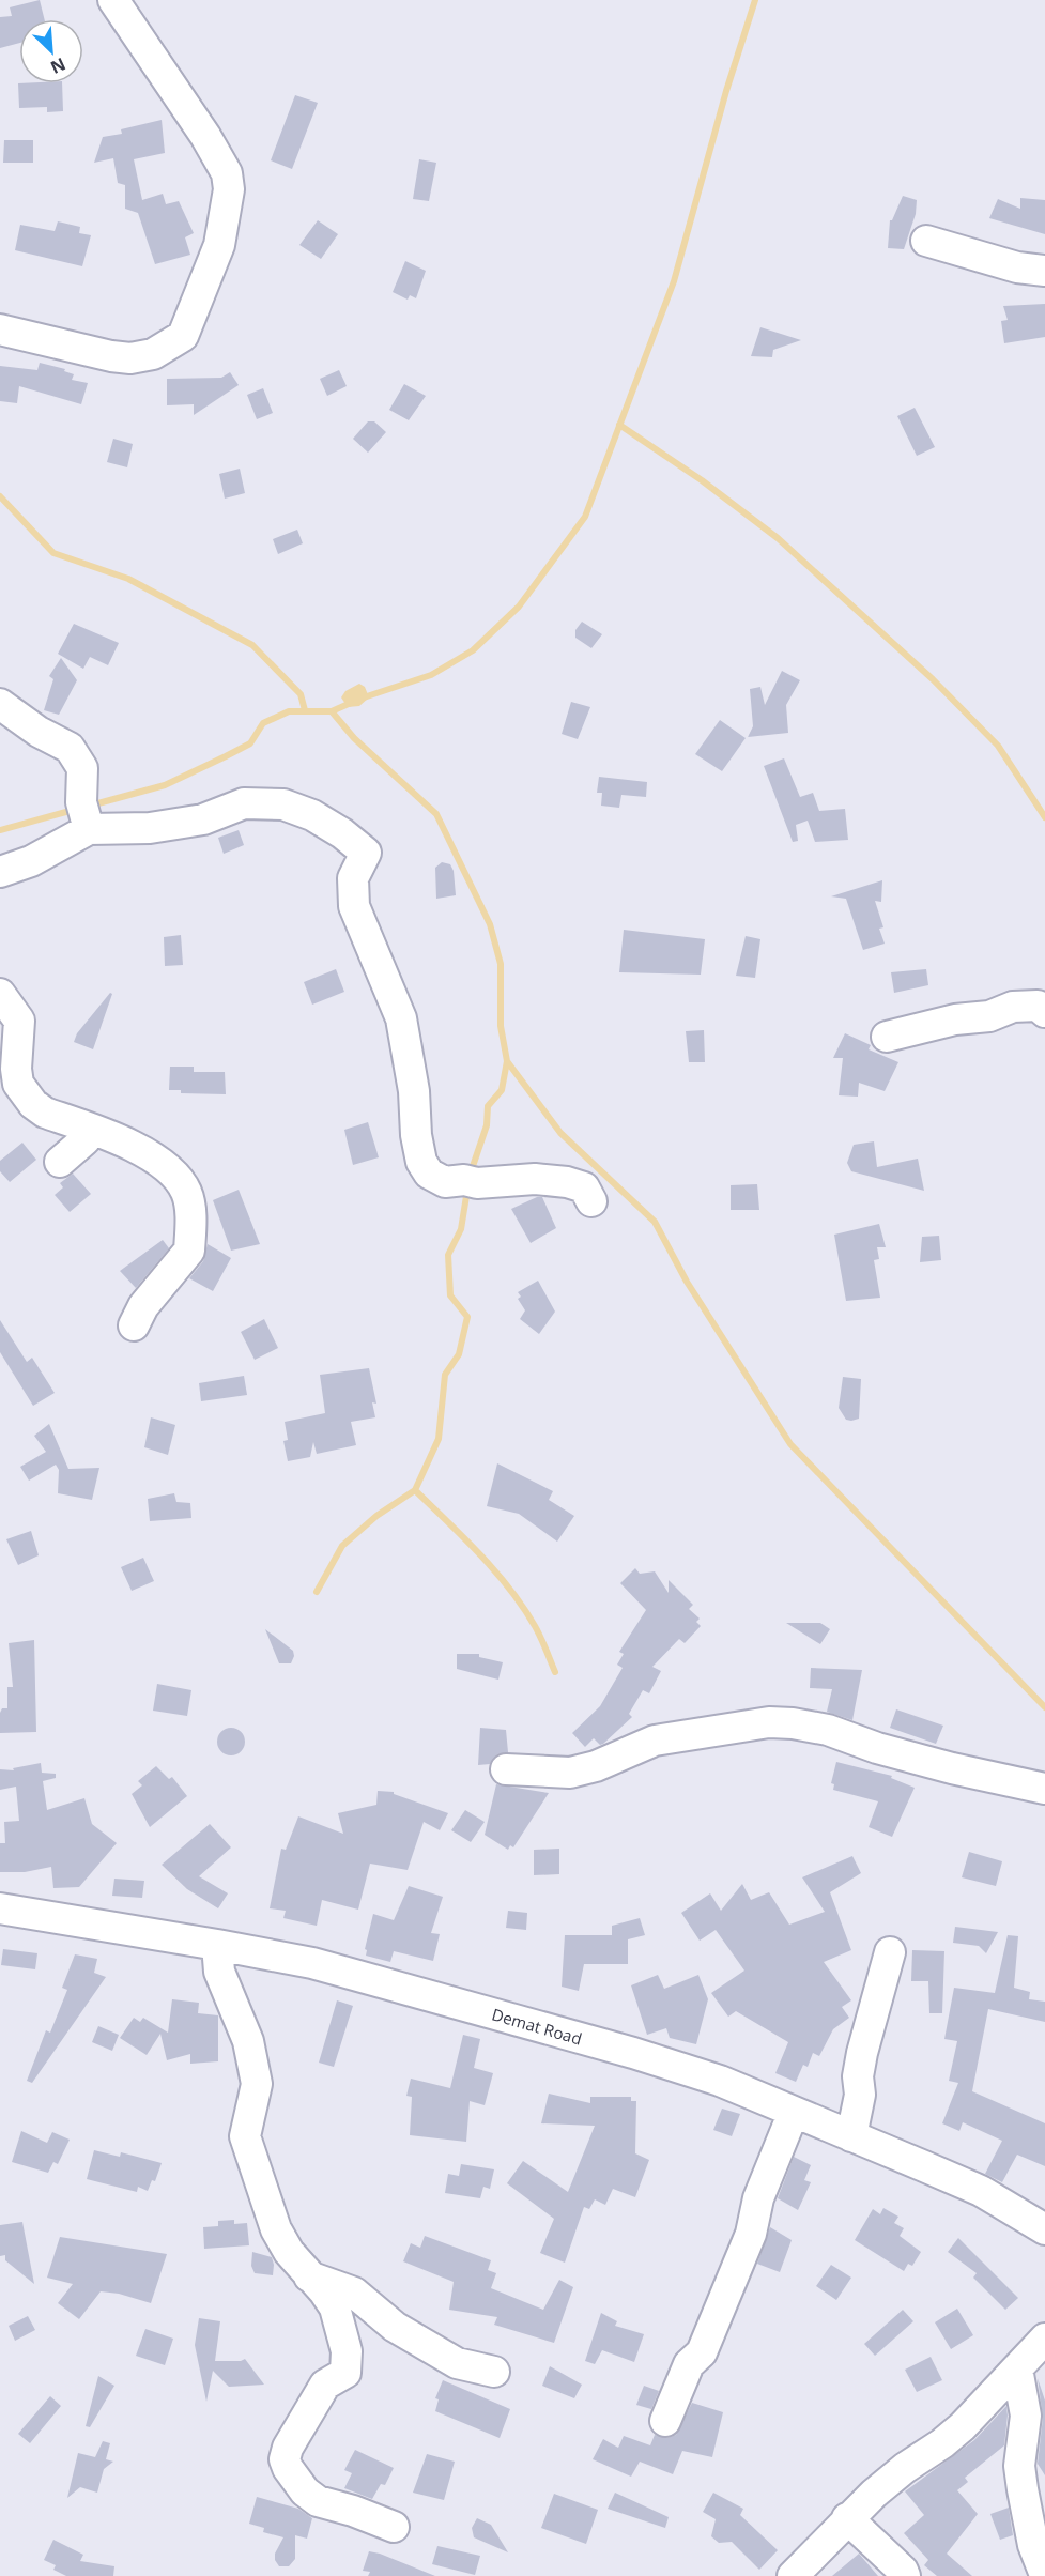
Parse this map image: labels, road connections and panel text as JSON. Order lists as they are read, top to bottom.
{
  "streets": {
    "street": ["Demat Road"]
  },
  "north": "bottom right"
}
